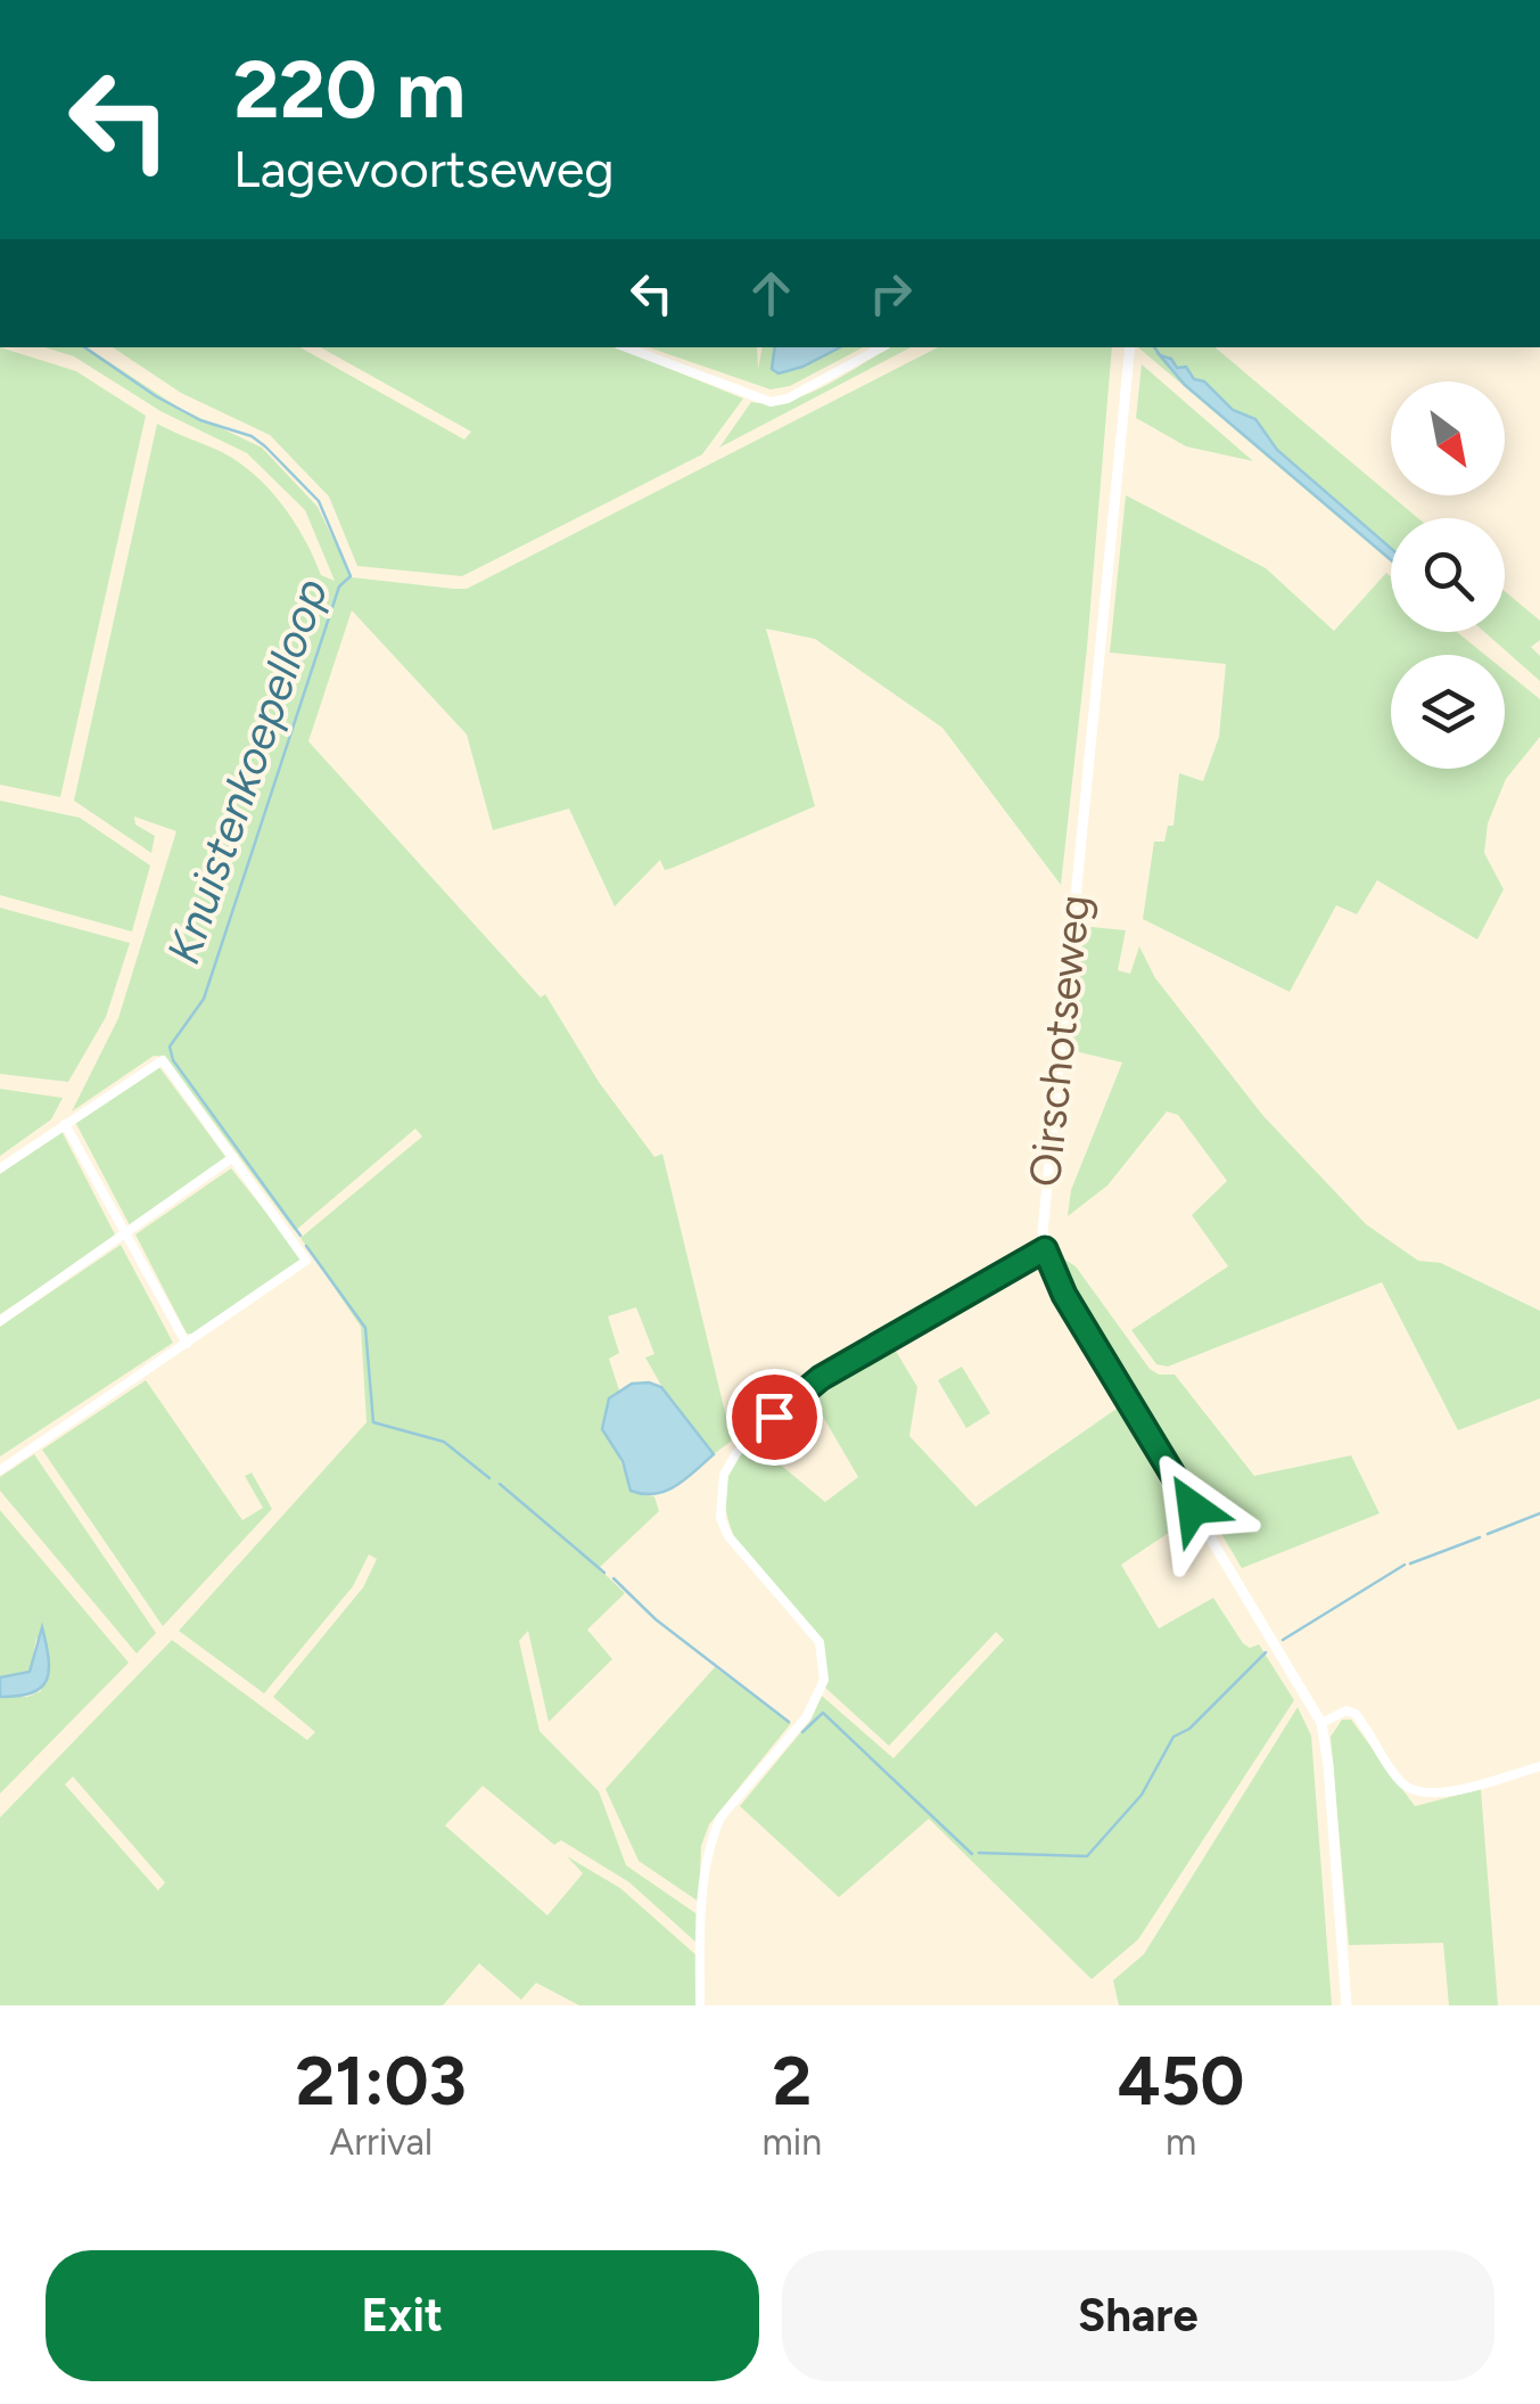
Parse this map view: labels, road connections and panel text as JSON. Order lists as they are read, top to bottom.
{
  "streets": {
    "street": ["Oirschotseweg"]
  },
  "water": ["Knuistenkoepelloop"],
  "north": "bottom right",
  "page": {
    "turn": ["220 m", "Lagevoortseweg"],
    "eta": [
      "21:03",
      "Arrival",
      "2",
      "min",
      "450",
      "m"
    ],
    "buttons": ["Exit", "Share"]
  }
}
